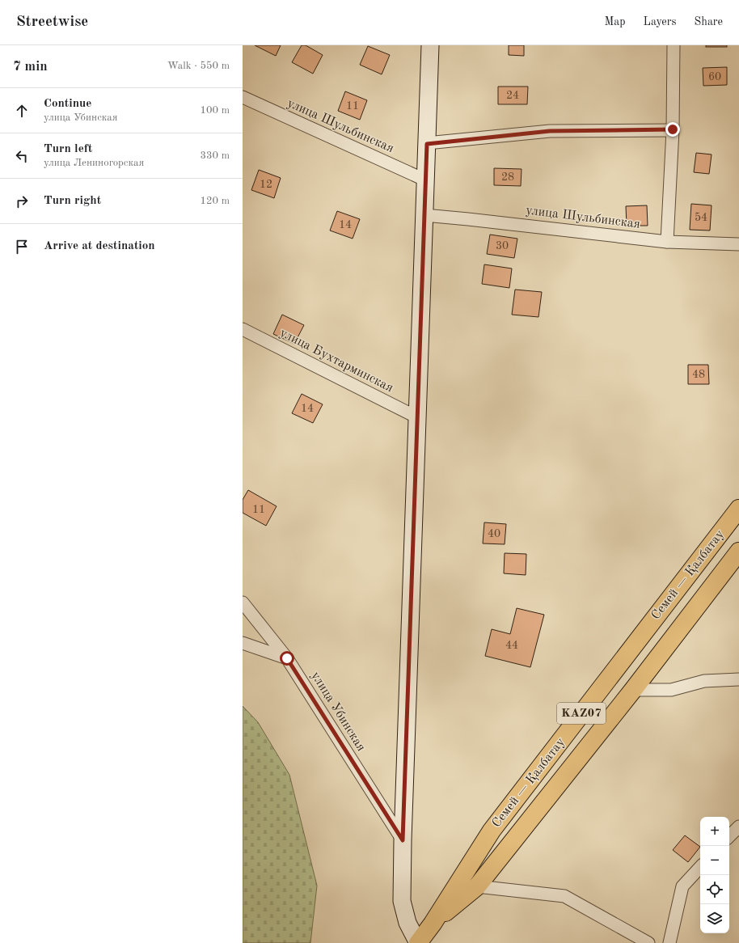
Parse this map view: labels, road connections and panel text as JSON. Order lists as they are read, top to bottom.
{
  "streets": {
    "highway": ["Семей — Қалбатау", "KAZ07"],
    "street": ["улица Шульбинская", "улица Бухтарминская", "улица Убинская"]
  },
  "house_numbers": [
    "60",
    "24",
    "11",
    "28",
    "12",
    "54",
    "14",
    "30",
    "48",
    "14",
    "11",
    "40",
    "44"
  ],
  "page": {
    "header": "Streetwise",
    "nav": ["Map", "Layers", "Share"],
    "heading": ["7 min", "Walk · 550 m"],
    "list": [
      ["Continue", "улица Убинская", "100 m"],
      ["Turn left", "улица Лениногорская", "330 m"],
      ["Turn right", "120 m"],
      "Arrive at destination"
    ],
    "map_buttons": ["+", "−"]
  }
}
